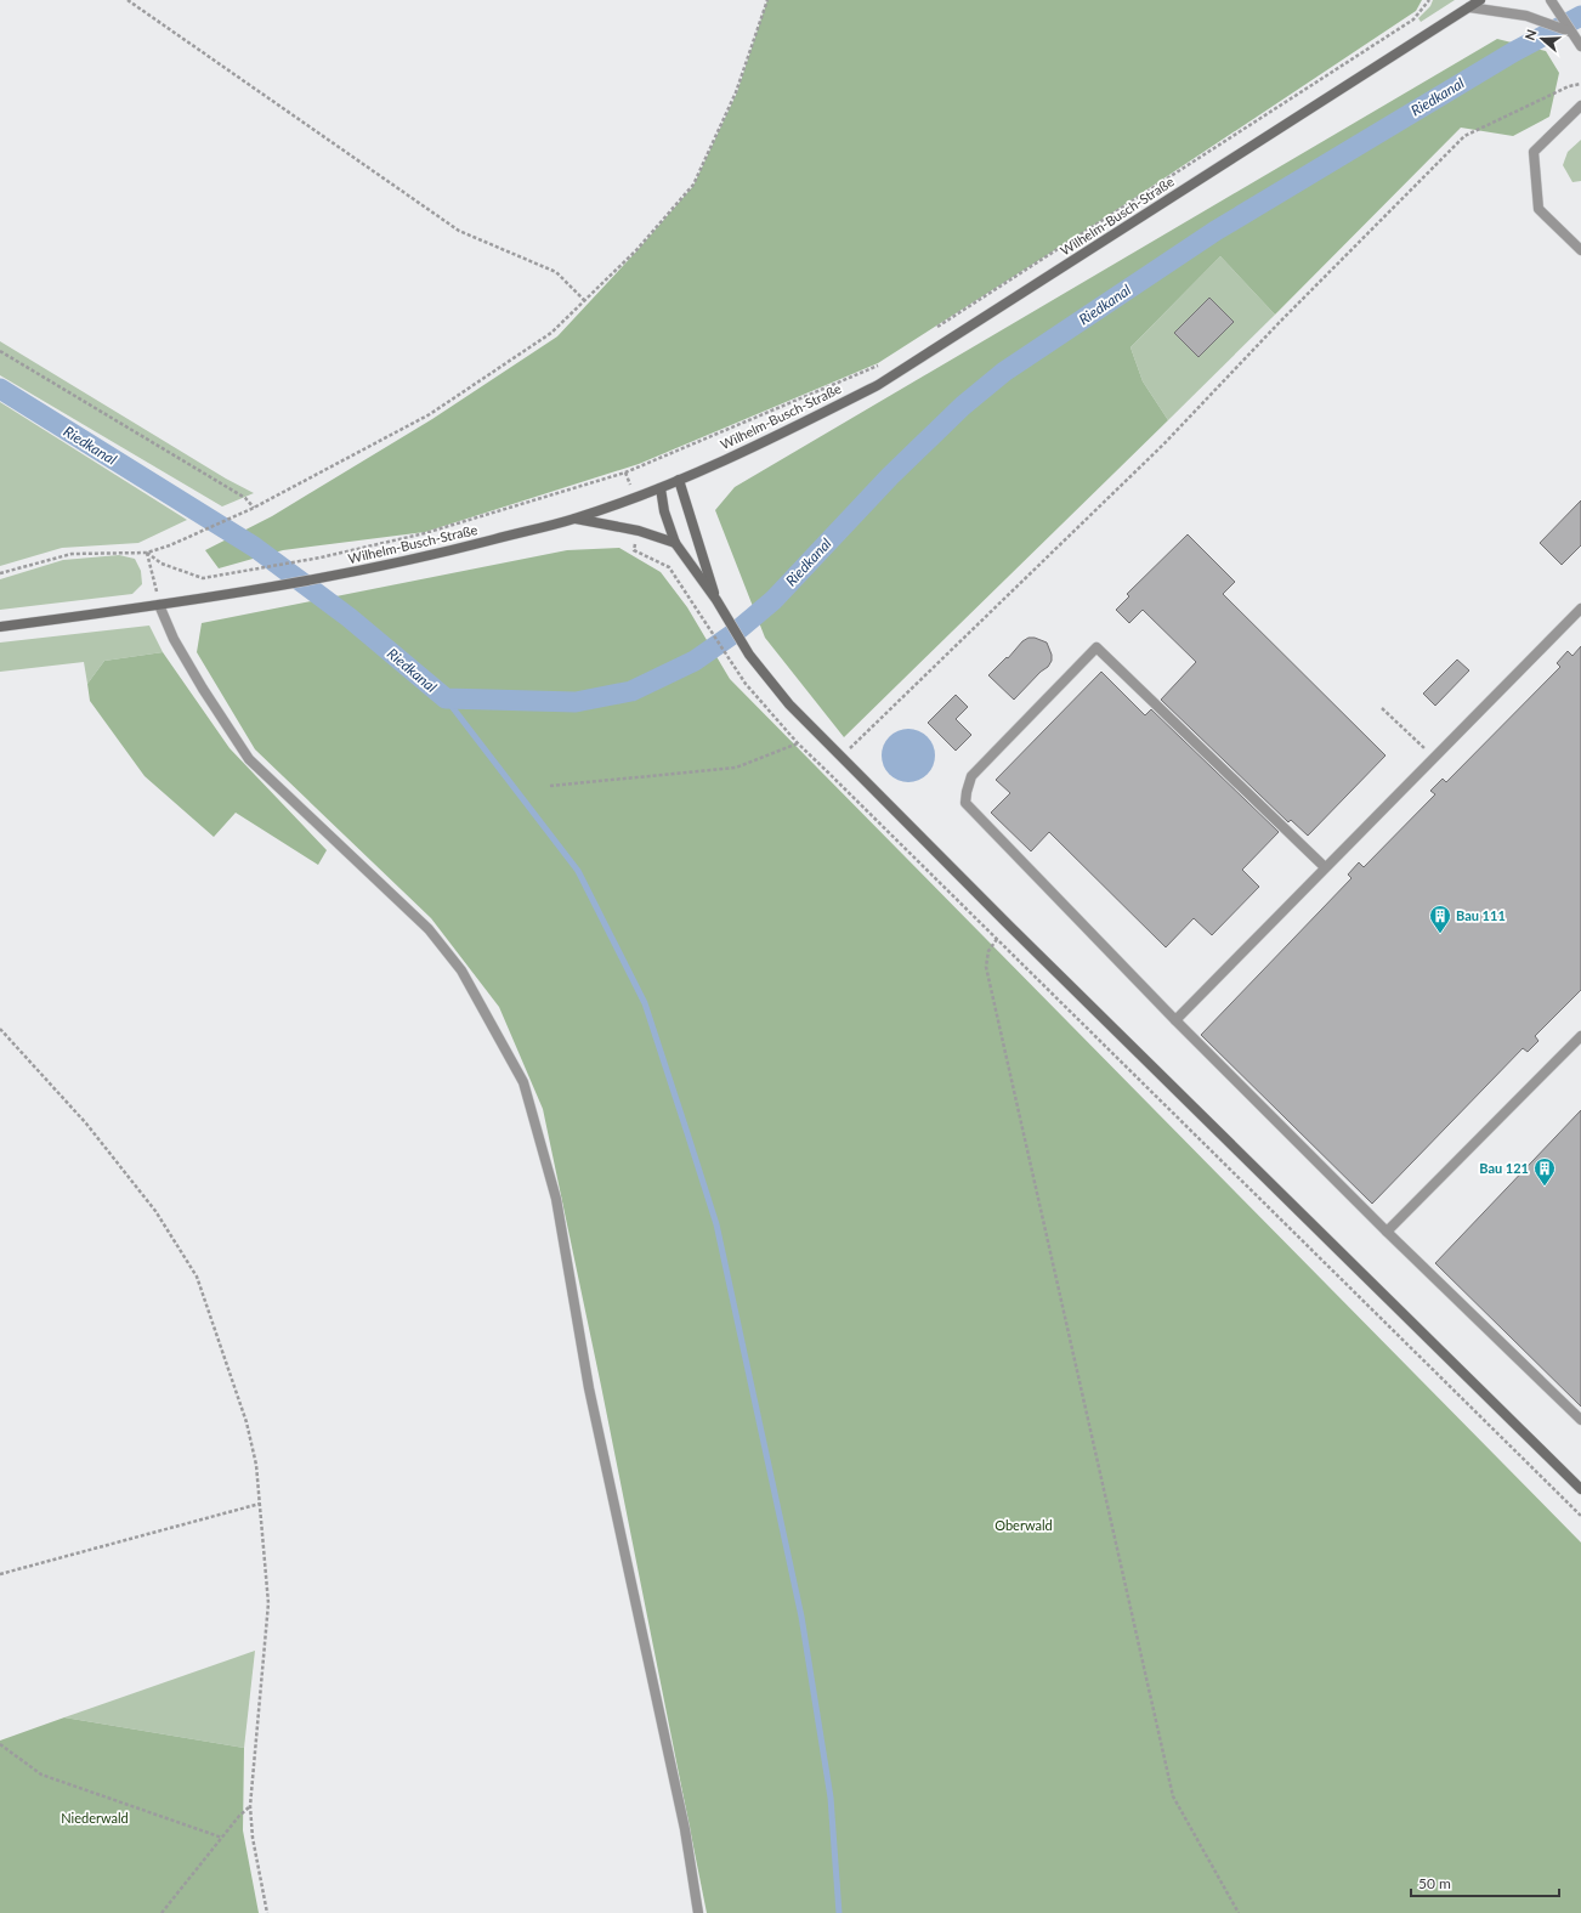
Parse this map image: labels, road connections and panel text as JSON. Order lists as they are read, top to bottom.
{
  "streets": {
    "main road": ["Wilhelm-Busch-Straße"]
  },
  "water": ["Riedkanal"],
  "parks": ["Oberwald", "Niederwald"],
  "places": {
    "building": ["Bau 111", "Bau 121"]
  },
  "scale_bar": "50 m",
  "north": "left"
}
